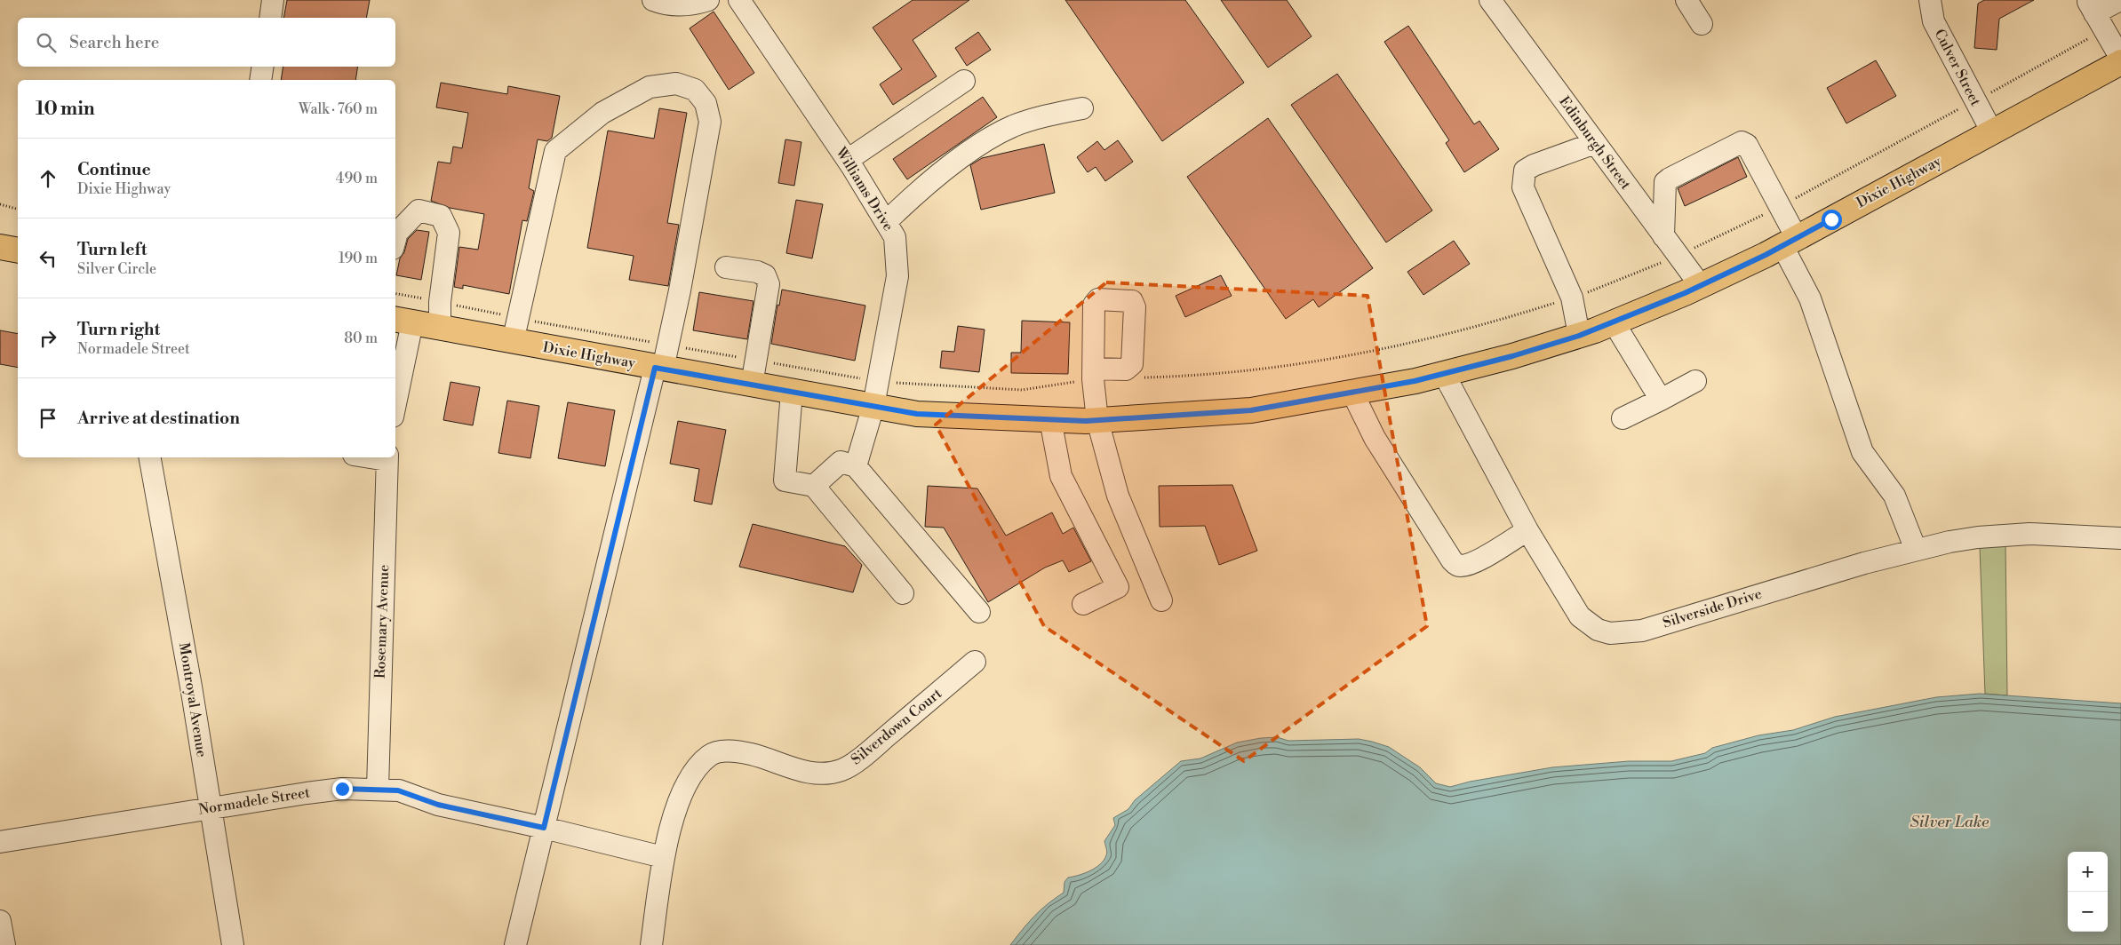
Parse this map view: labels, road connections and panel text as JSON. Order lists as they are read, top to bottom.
{
  "streets": {
    "main road": ["Dixie Highway"],
    "street": [
      "Culver Street",
      "Edinburgh Street",
      "Williams Drive",
      "Silverside Drive",
      "Rosemary Avenue",
      "Montroyal Avenue",
      "Silverdown Court",
      "Normadele Street"
    ]
  },
  "crossings": [
    ["Culver Street", "Dixie Highway"],
    ["Edinburgh Street", "Dixie Highway"],
    ["Dixie Highway", "Williams Drive"],
    ["Dixie Highway", "Silverside Drive"],
    ["Rosemary Avenue", "Normadele Street"],
    ["Montroyal Avenue", "Normadele Street"],
    ["Silverdown Court", "Normadele Street"]
  ],
  "water": ["Silver Lake"],
  "page": {
    "search": "Search here",
    "heading": ["10 min", "Walk · 760 m"],
    "list": [
      ["Continue", "Dixie Highway", "490 m"],
      ["Turn left", "Silver Circle", "190 m"],
      ["Turn right", "Normadele Street", "80 m"],
      "Arrive at destination"
    ],
    "map_buttons": ["+", "−"]
  }
}
